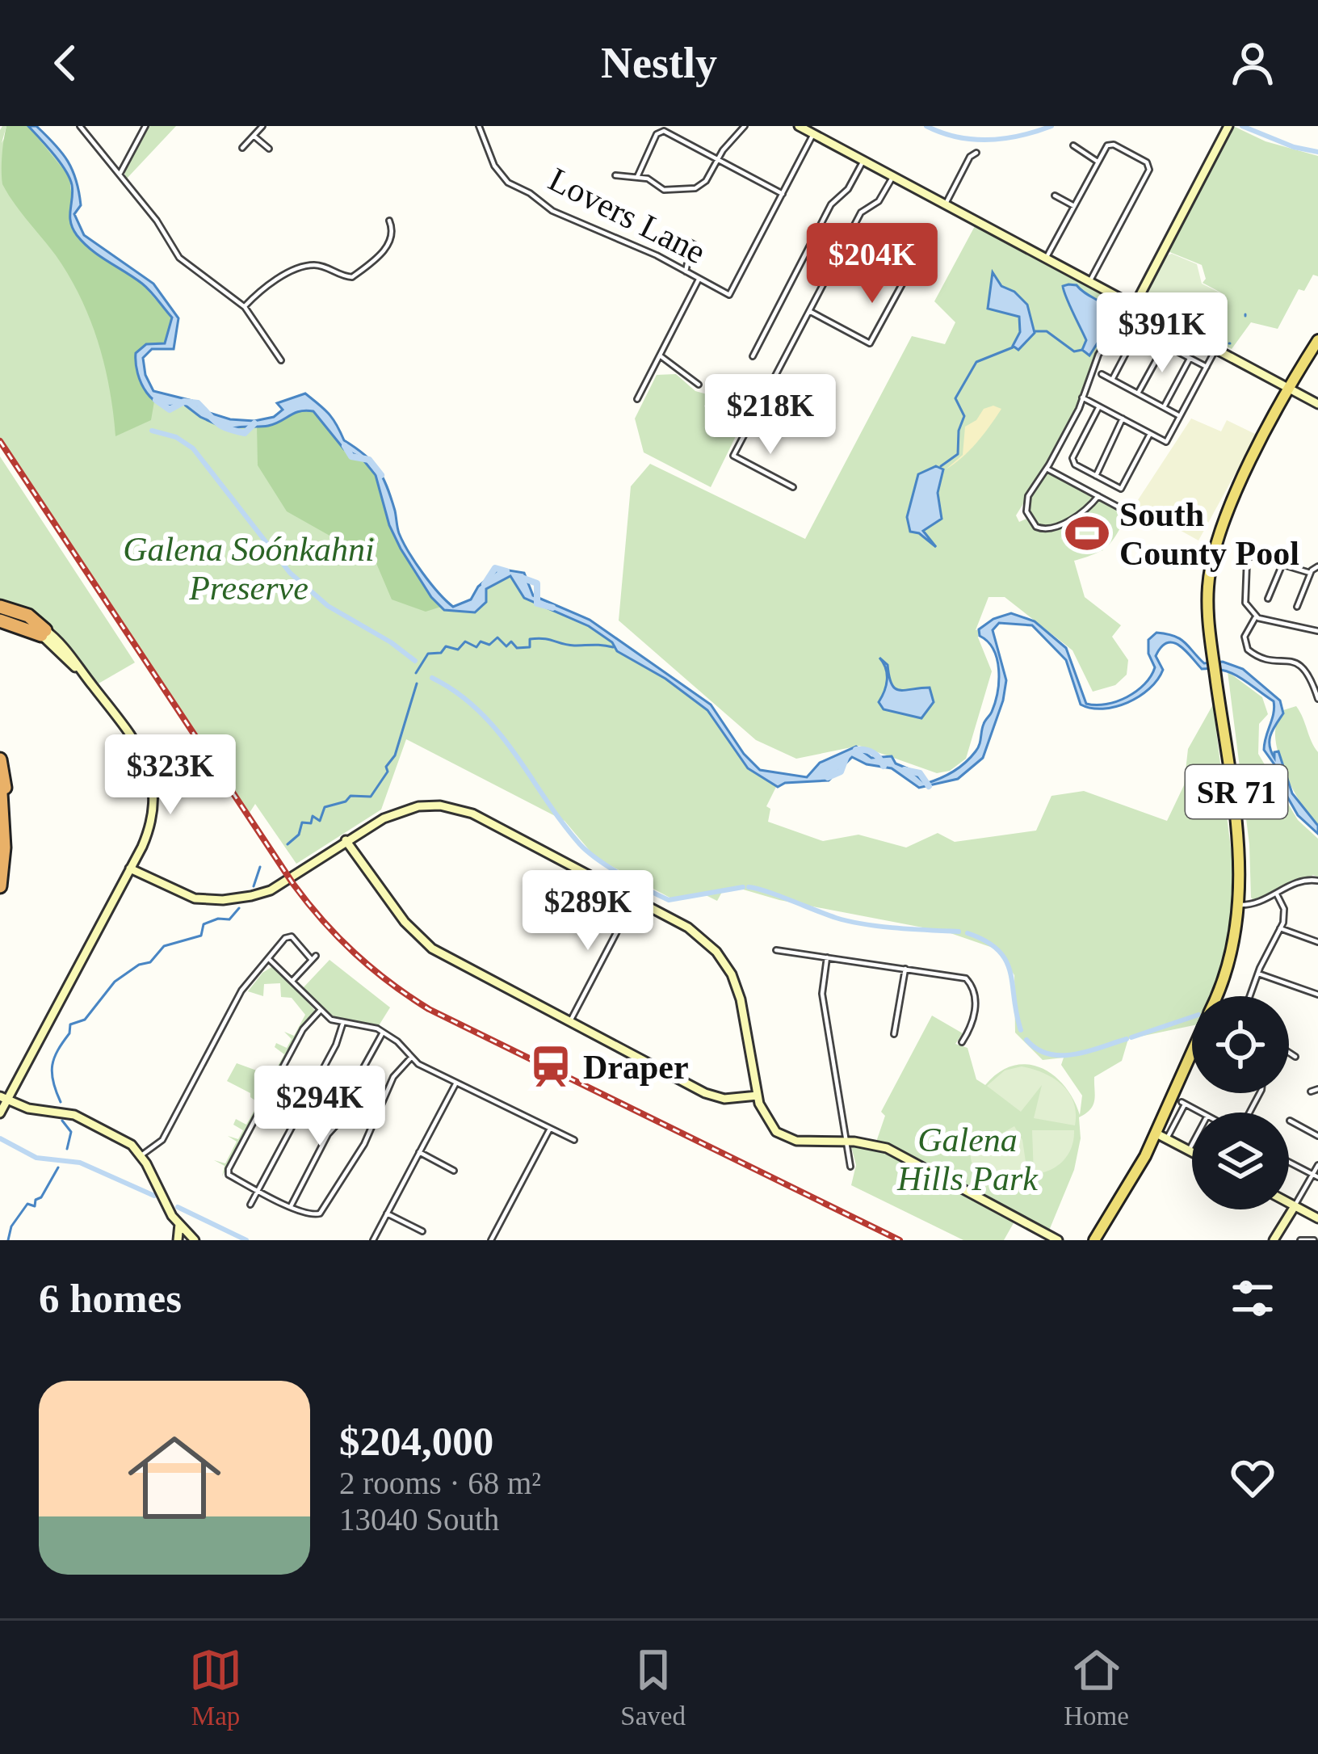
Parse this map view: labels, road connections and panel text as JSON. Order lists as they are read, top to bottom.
{
  "streets": {
    "main road": ["SR 71"],
    "street": ["Lovers Lane"]
  },
  "parks": ["Galena Soónkahni Preserve", "Galena Hills Park"],
  "places": {
    "sports": ["South County Pool"],
    "station": ["Draper"]
  },
  "page": {
    "header": "Nestly",
    "price": [
      "$204K",
      "$391K",
      "$218K",
      "$323K",
      "$289K",
      "$294K"
    ],
    "heading": "6 homes",
    "list": [
      {
        "name": "$204,000",
        "note": "2 rooms · 68 m² · 13040 South"
      }
    ],
    "tabs": ["Map", "Saved", "Home"]
  }
}
